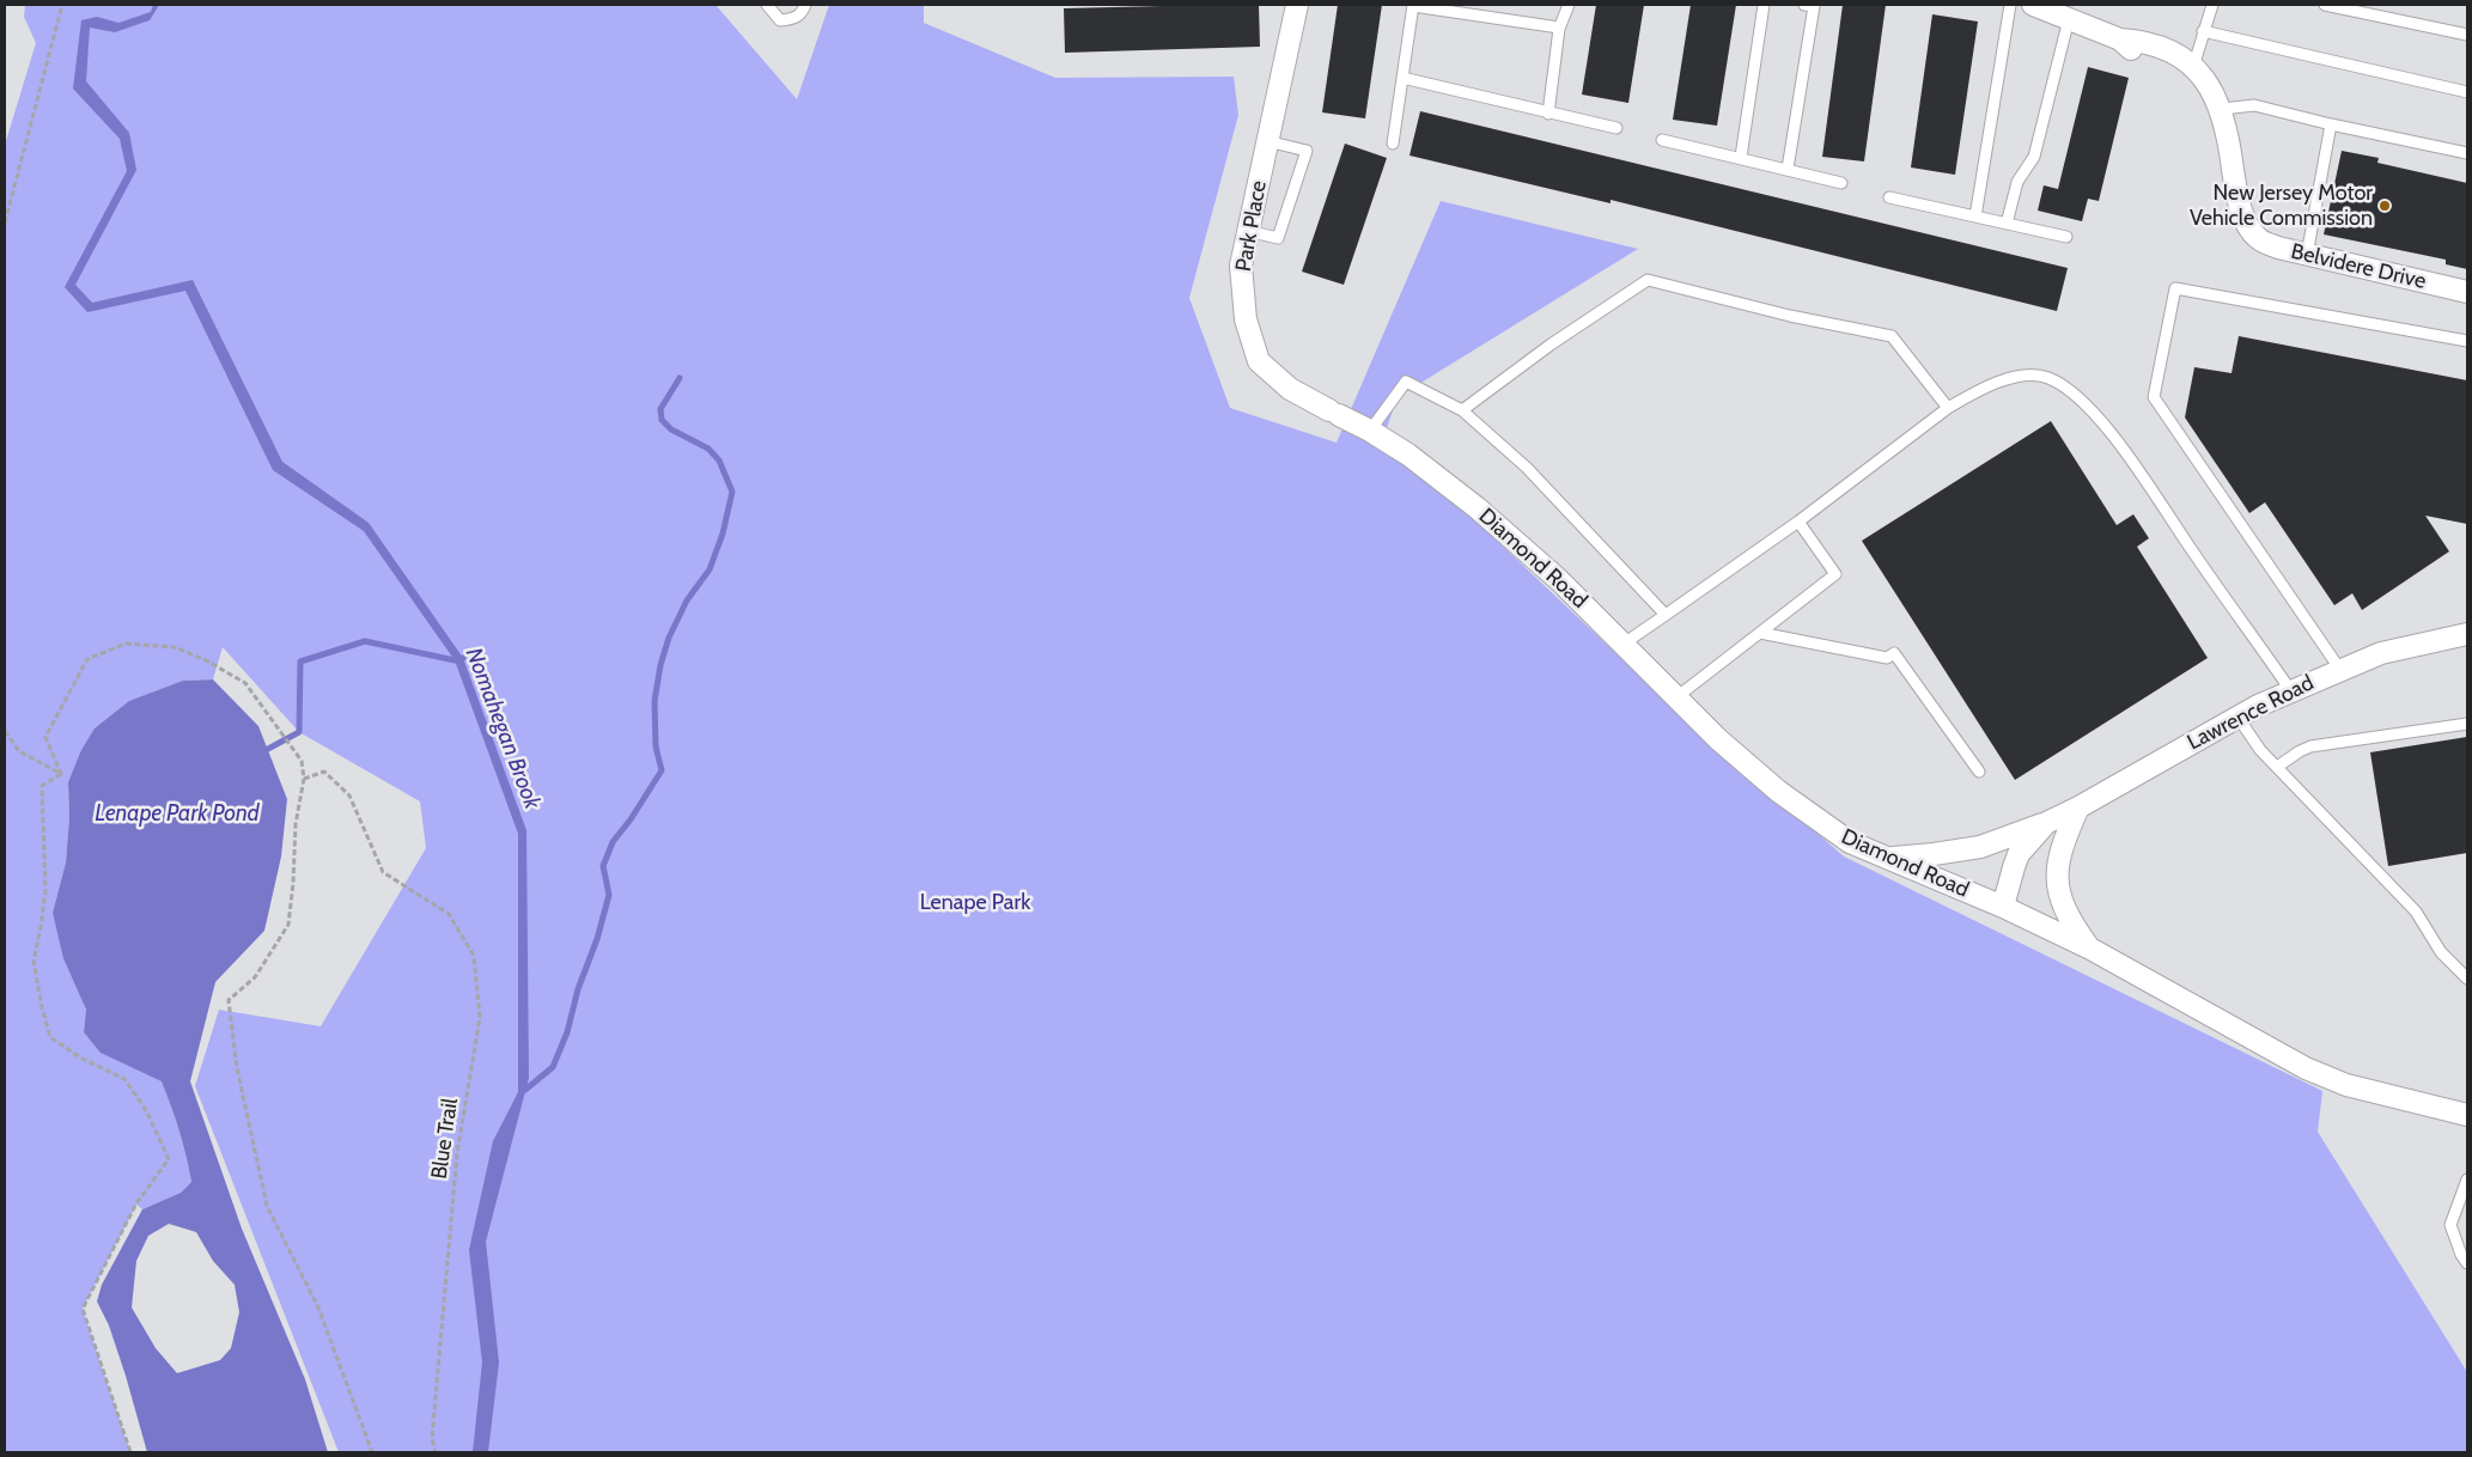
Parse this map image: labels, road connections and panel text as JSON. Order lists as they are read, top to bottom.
{
  "streets": {
    "street": [
      "Park Place",
      "Belvidere Drive",
      "Diamond Road",
      "Lawrence Road"
    ],
    "path": ["Blue Trail"]
  },
  "crossings": [
    ["Park Place", "Diamond Road"],
    ["Diamond Road", "Lawrence Road"]
  ],
  "water": ["Nomahegan Brook", "Lenape Park Pond"],
  "parks": ["Lenape Park"],
  "places": ["New Jersey Motor Vehicle Commission"]
}
